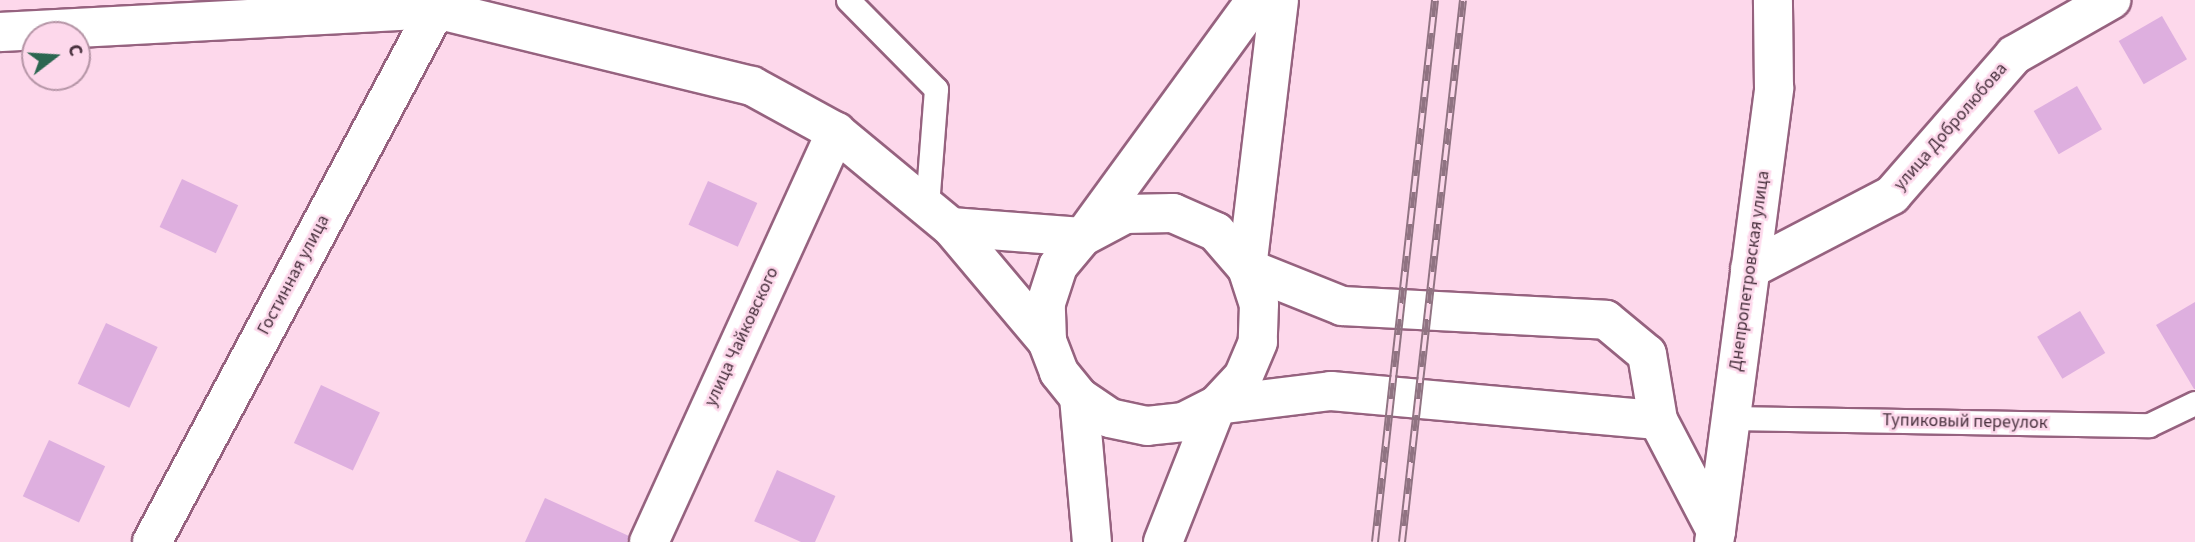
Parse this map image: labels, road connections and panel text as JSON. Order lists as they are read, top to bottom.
{
  "streets": {
    "street": [
      "улица Добролюбова",
      "Днепропетровская улица",
      "Гостинная улица",
      "улица Чайковского"
    ],
    "lane": ["Тупиковый переулок"]
  },
  "crossings": [
    ["улица Добролюбова", "Днепропетровская улица"],
    ["Днепропетровская улица", "Тупиковый переулок"]
  ],
  "north": "right"
}
